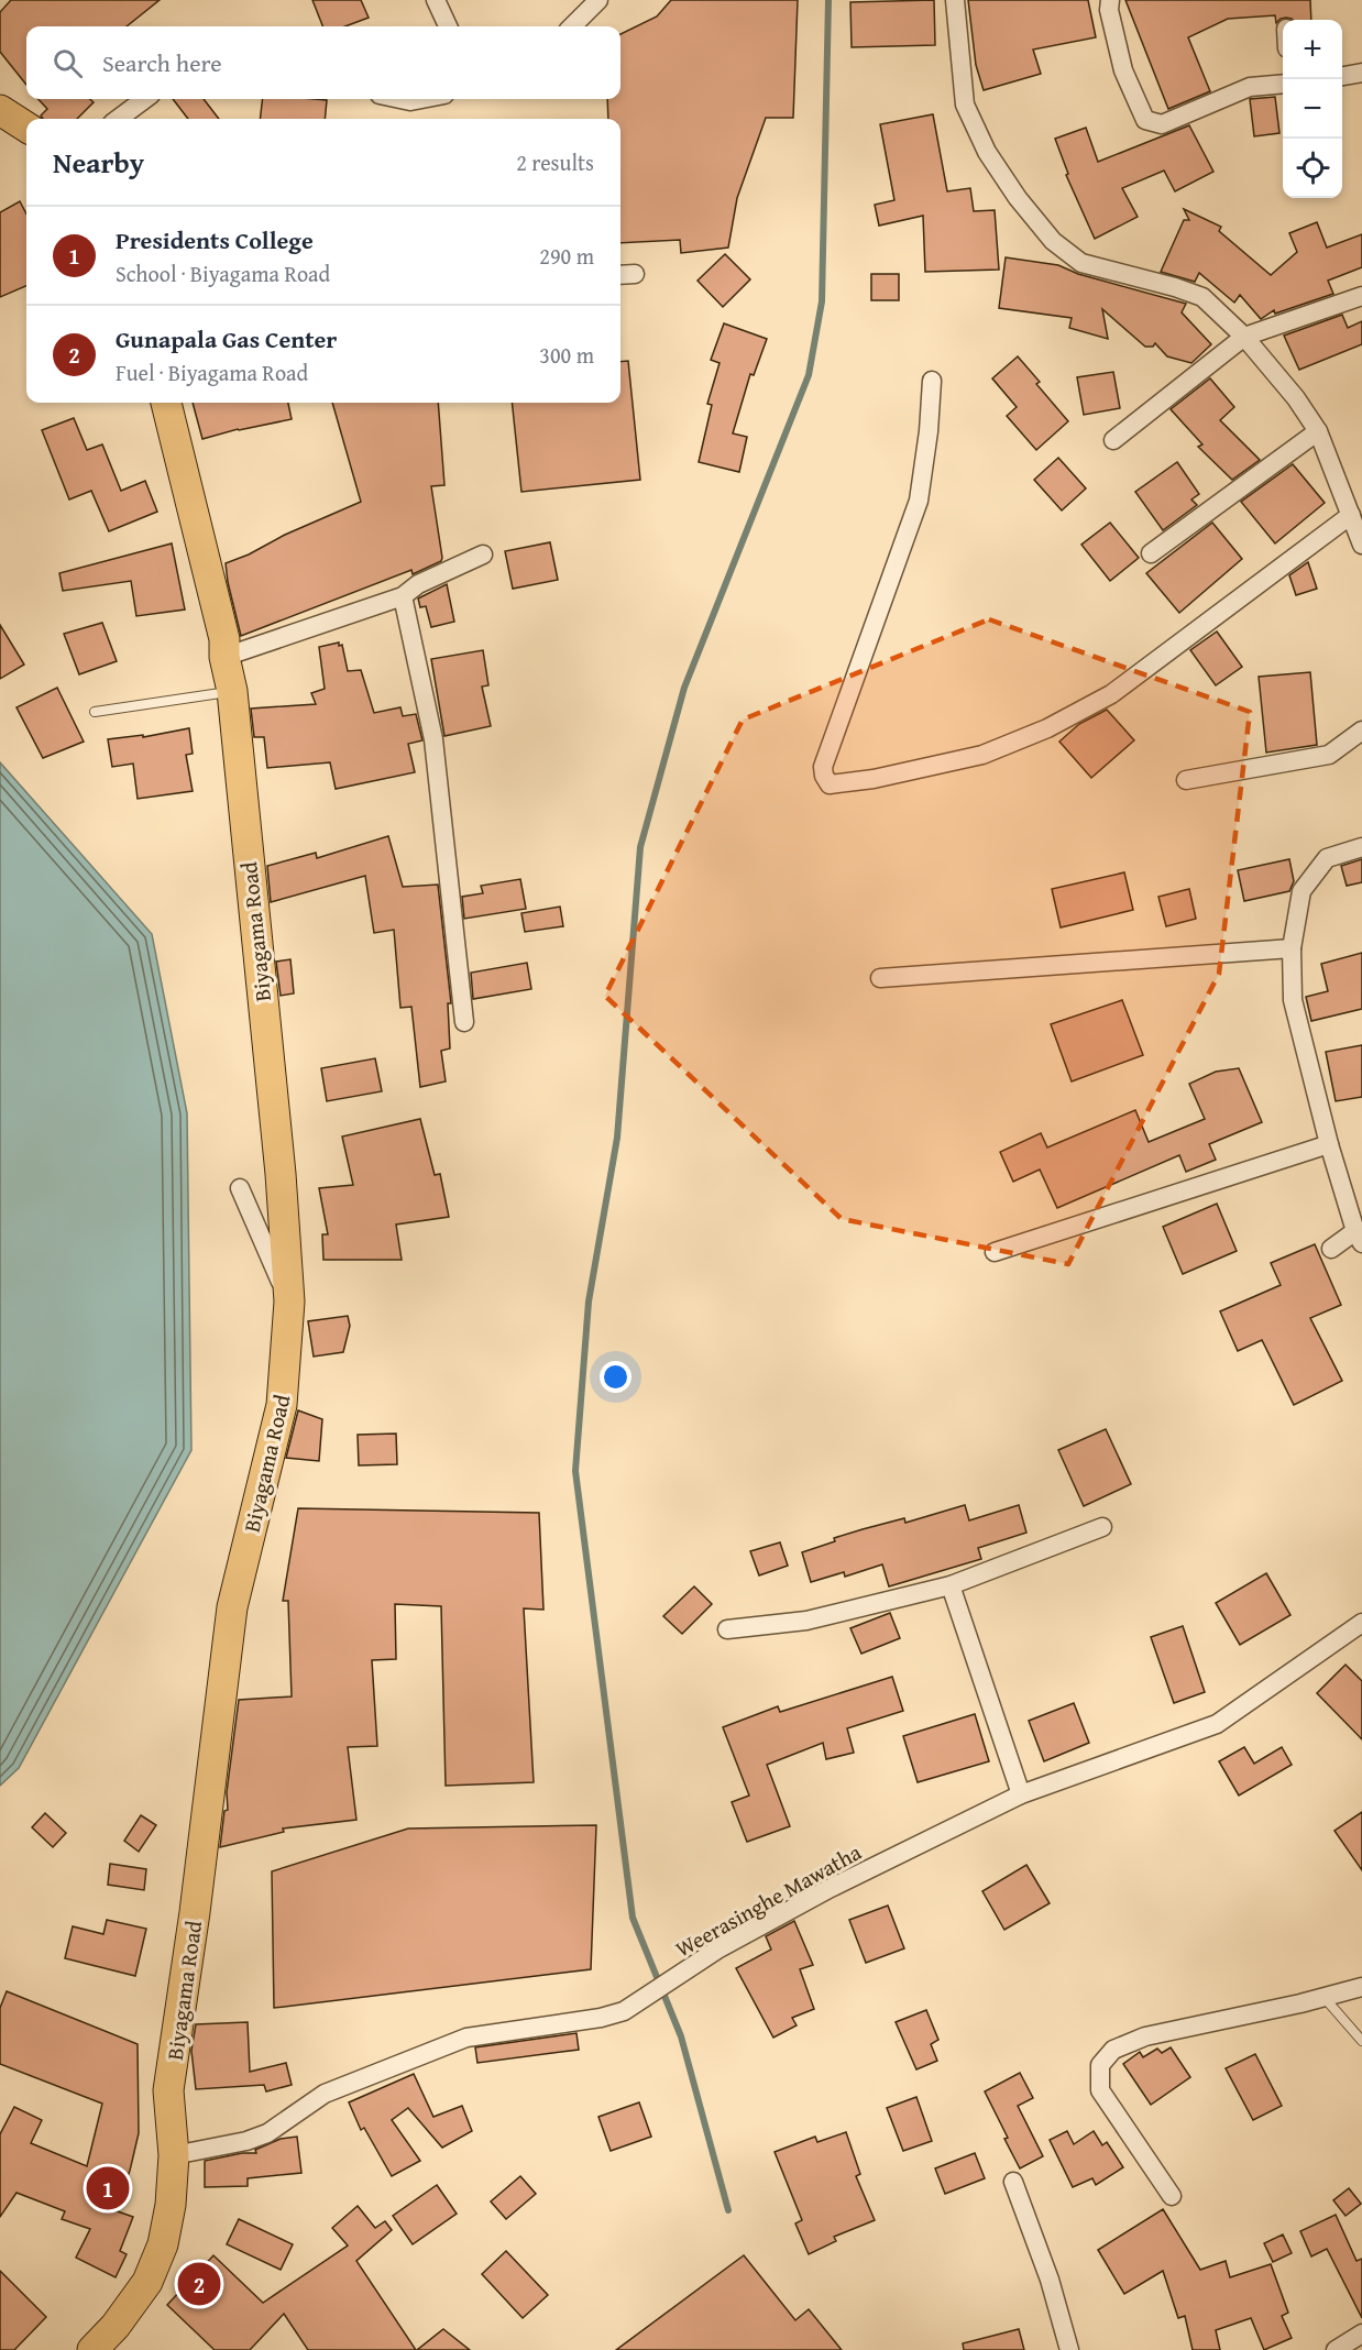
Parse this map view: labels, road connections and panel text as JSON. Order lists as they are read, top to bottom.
{
  "streets": {
    "main road": ["Biyagama Road"],
    "street": ["Weerasinghe Mawatha"]
  },
  "crossings": [
    ["Biyagama Road", "Weerasinghe Mawatha"]
  ],
  "page": {
    "map_buttons": ["+", "−"],
    "search": "Search here",
    "heading": ["Nearby", "2 results"],
    "list": [
      {
        "mark": "1",
        "name": "Presidents College",
        "note": "School · Biyagama Road",
        "value": "290 m"
      },
      {
        "mark": "2",
        "name": "Gunapala Gas Center",
        "note": "Fuel · Biyagama Road",
        "value": "300 m"
      }
    ],
    "pins": ["1", "2"]
  }
}
